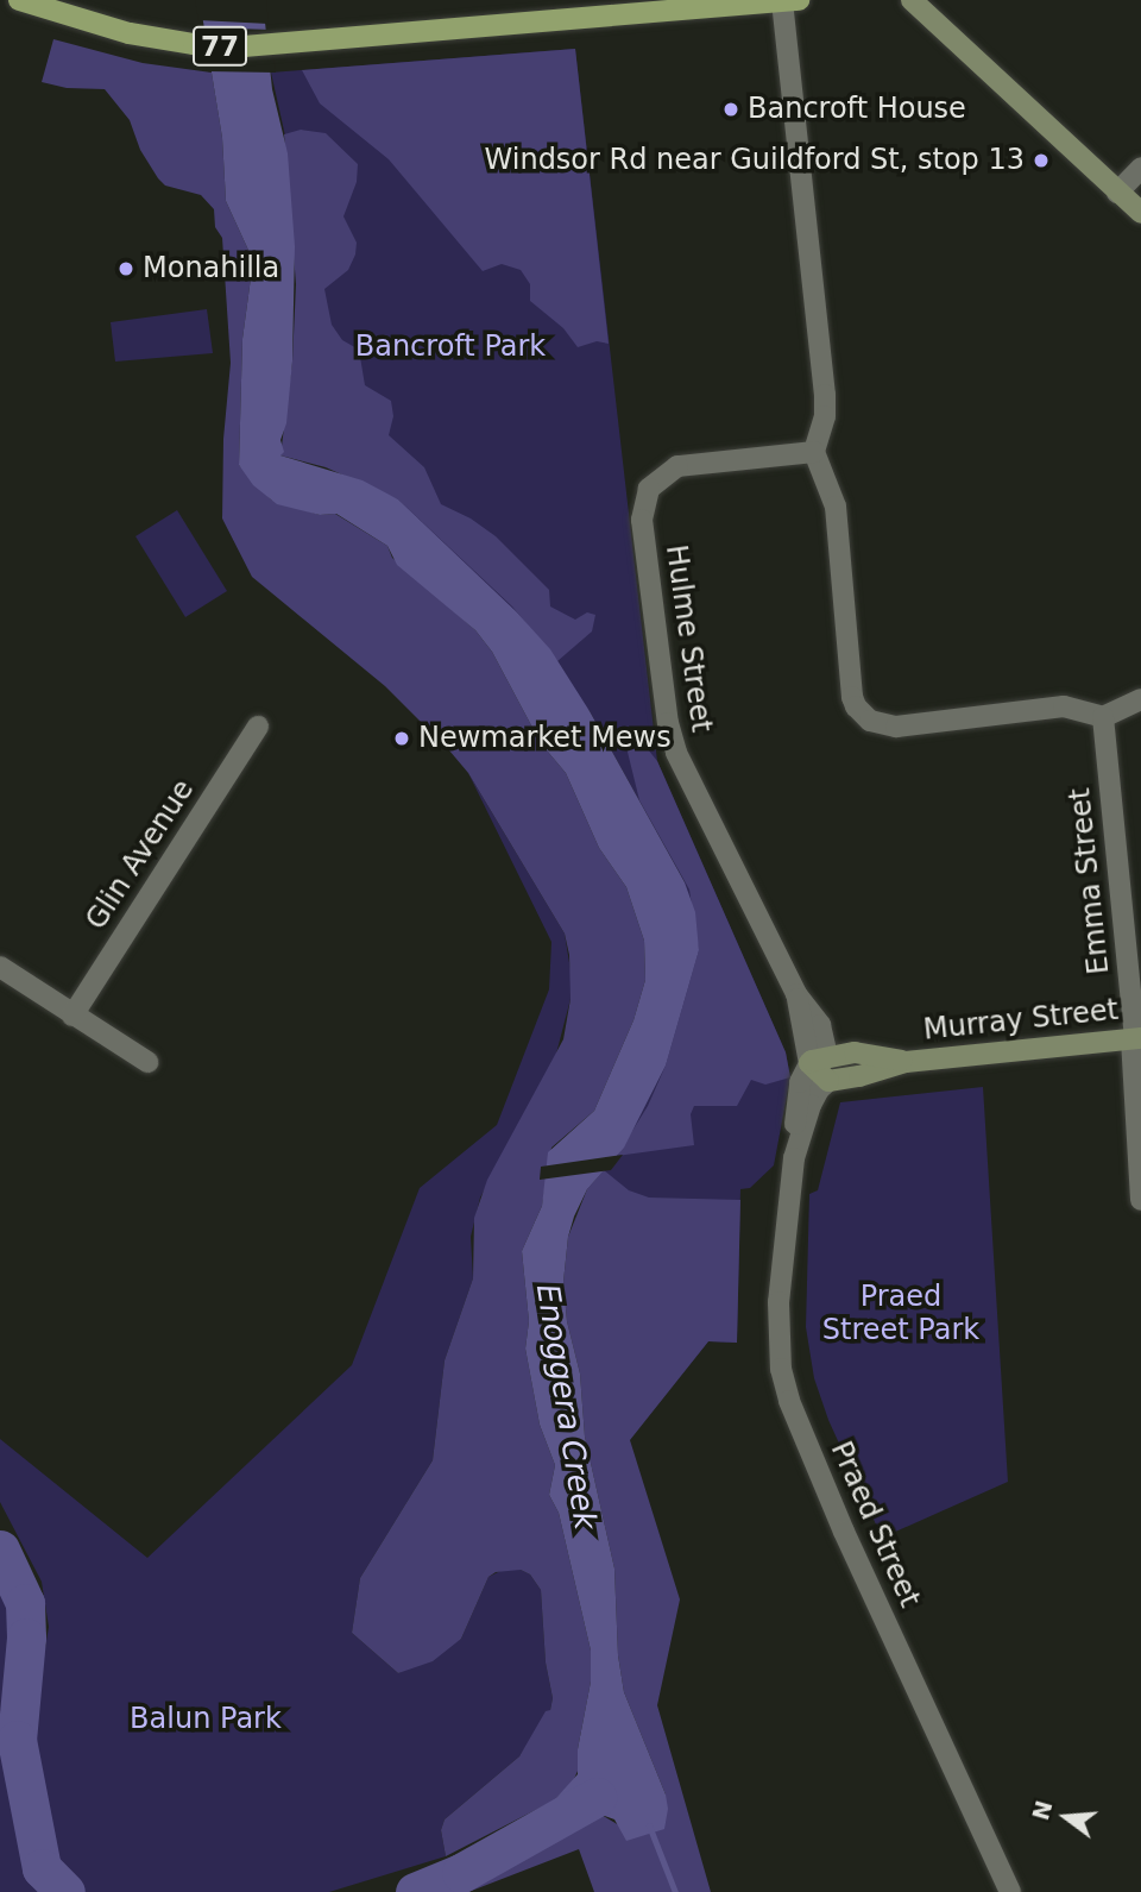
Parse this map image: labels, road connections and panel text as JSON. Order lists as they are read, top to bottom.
{
  "streets": {
    "main road": ["77"],
    "street": [
      "Hulme Street",
      "Glin Avenue",
      "Emma Street",
      "Murray Street",
      "Praed Street"
    ]
  },
  "crossings": [
    ["Hulme Street", "Murray Street"],
    ["Hulme Street", "Praed Street"],
    ["Emma Street", "Murray Street"],
    ["Murray Street", "Praed Street"]
  ],
  "water": ["Enoggera Creek"],
  "parks": ["Bancroft Park", "Praed Street Park", "Balun Park"],
  "places": [
    "Bancroft House",
    "Windsor Rd near Guildford St, stop 13",
    "Monahilla",
    "Newmarket Mews"
  ],
  "north": "left"
}
